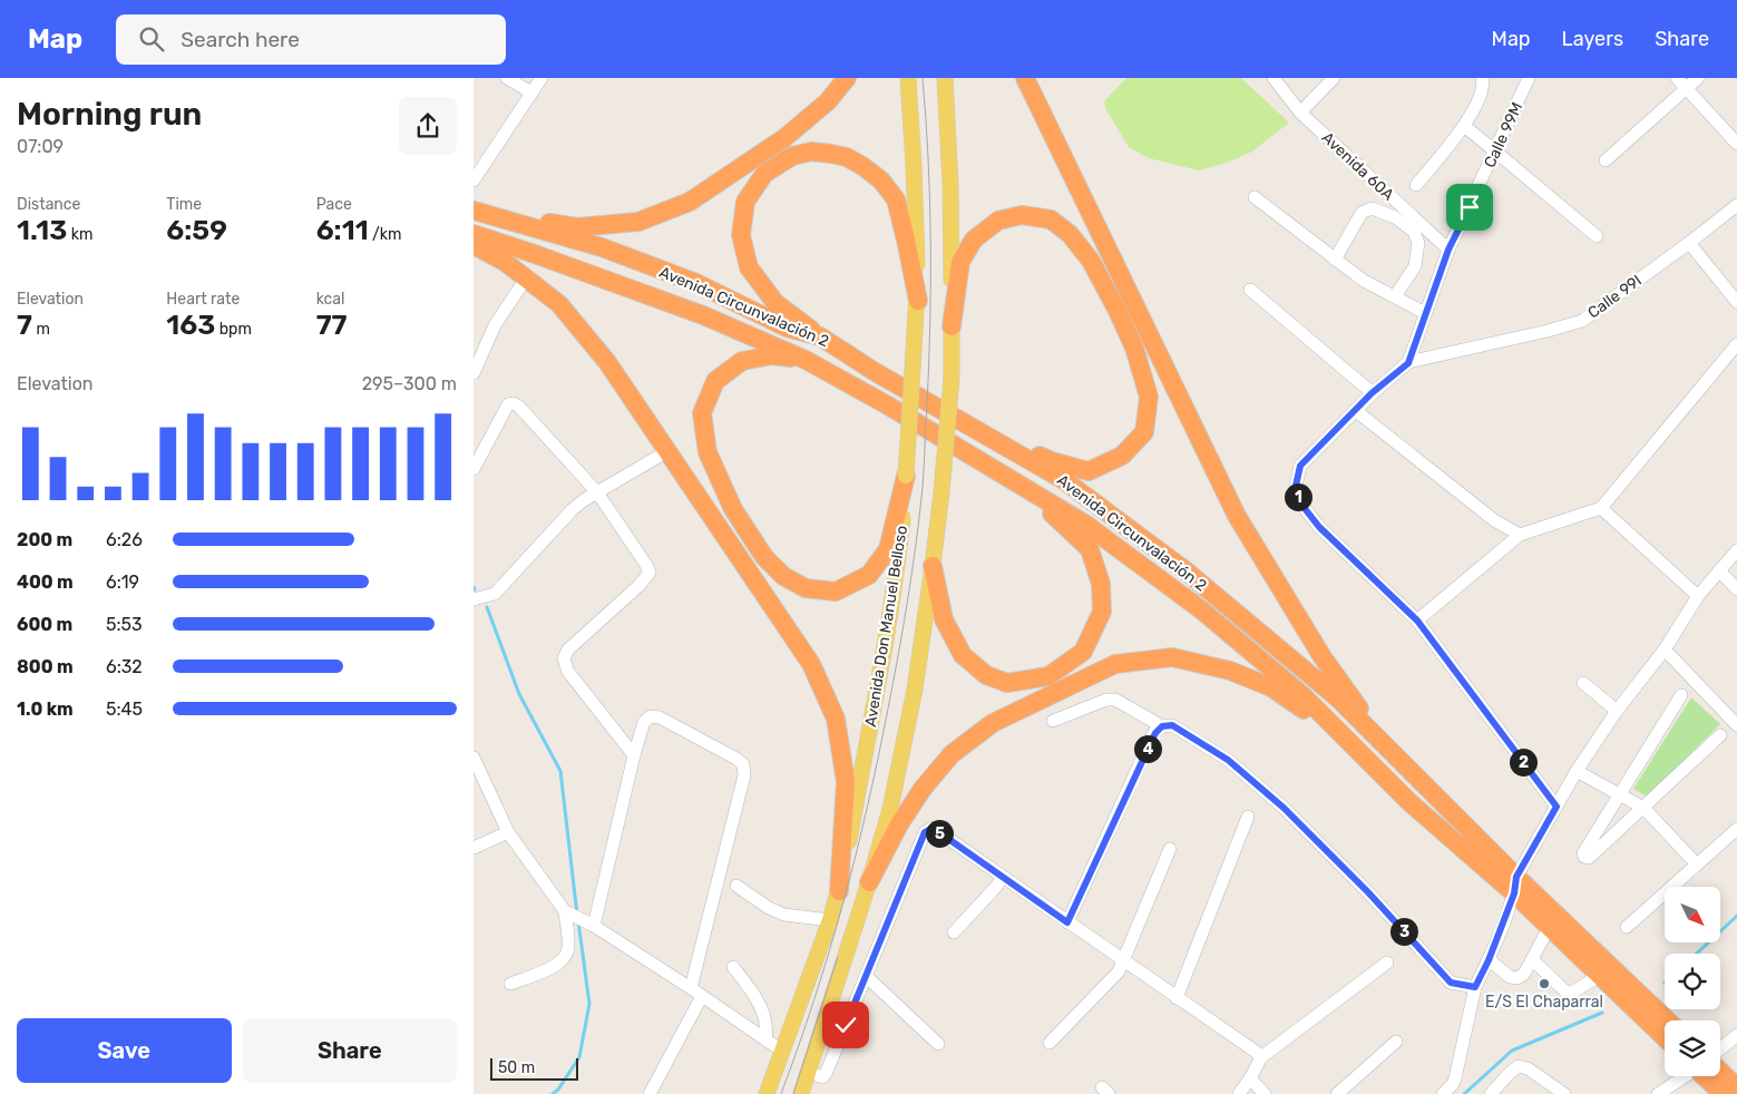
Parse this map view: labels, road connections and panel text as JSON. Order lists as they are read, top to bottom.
{
  "streets": {
    "highway": ["Avenida Circunvalación 2"],
    "main road": ["Avenida Don Manuel Belloso"],
    "street": ["Calle 99M", "Avenida 60A", "Calle 99I"]
  },
  "crossings": [
    ["Calle 99M", "Avenida 60A"],
    ["Calle 99M", "Calle 99I"]
  ],
  "places": ["E/S El Chaparral"],
  "scale_bar": "50 m",
  "north": "bottom right",
  "page": {
    "header": "Map",
    "search": "Search here",
    "nav": ["Map", "Layers", "Share"],
    "heading": ["Morning run", "07:09"],
    "stats": [
      ["Distance", "1.13 km"],
      ["Time", "6:59"],
      ["Pace", "6:11 /km"],
      ["Elevation", "7 m"],
      ["Heart rate", "163 bpm"],
      ["kcal", "77"]
    ],
    "chart": ["Elevation", "295–300 m"],
    "pins": [
      "1",
      "4",
      "2",
      "5",
      "3"
    ],
    "list": [
      {
        "name": "200 m",
        "note": "6:26"
      },
      {
        "name": "400 m",
        "note": "6:19"
      },
      {
        "name": "600 m",
        "note": "5:53"
      },
      {
        "name": "800 m",
        "note": "6:32"
      },
      {
        "name": "1.0 km",
        "note": "5:45"
      }
    ],
    "buttons": ["Save", "Share"],
    "scale": "50 m"
  }
}
